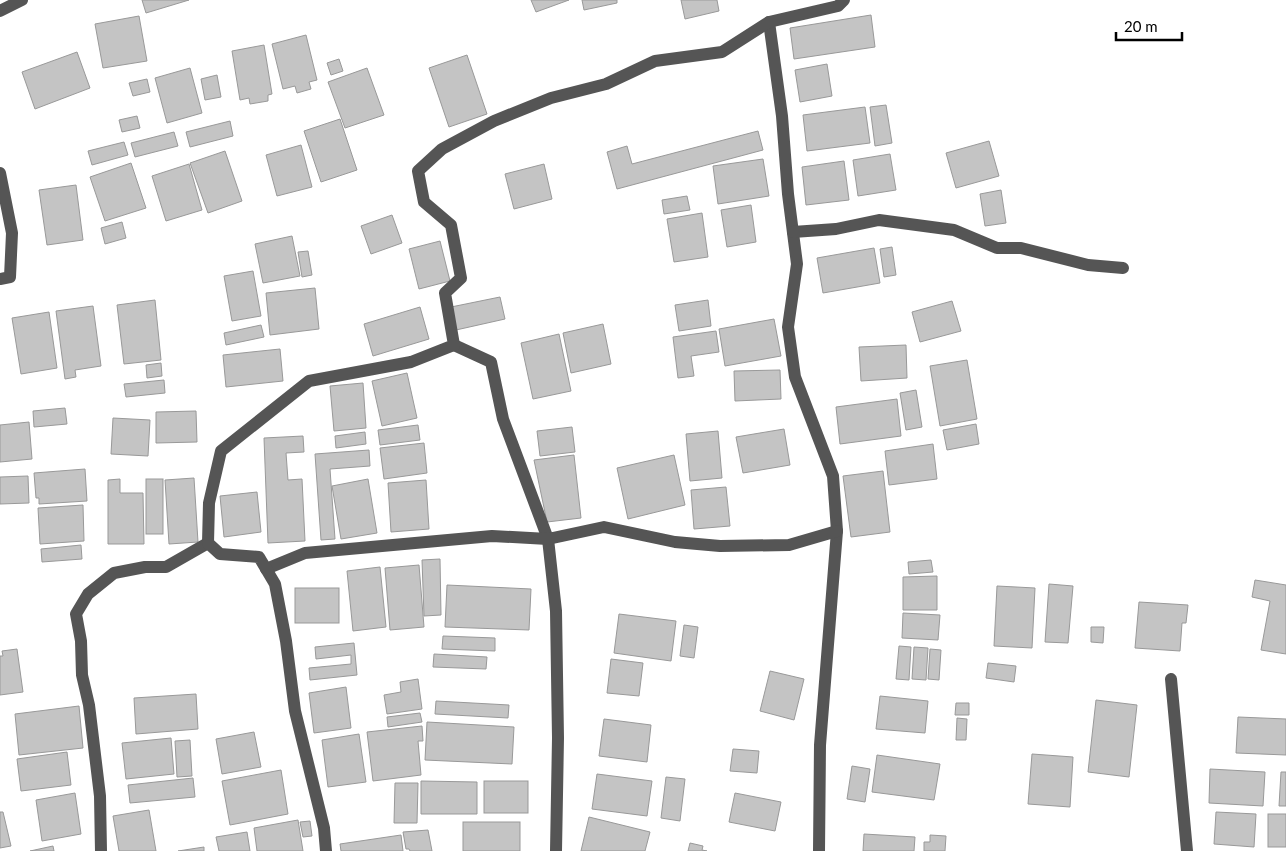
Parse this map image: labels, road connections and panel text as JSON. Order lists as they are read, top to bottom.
{
  "scale_bar": "20 m"
}
